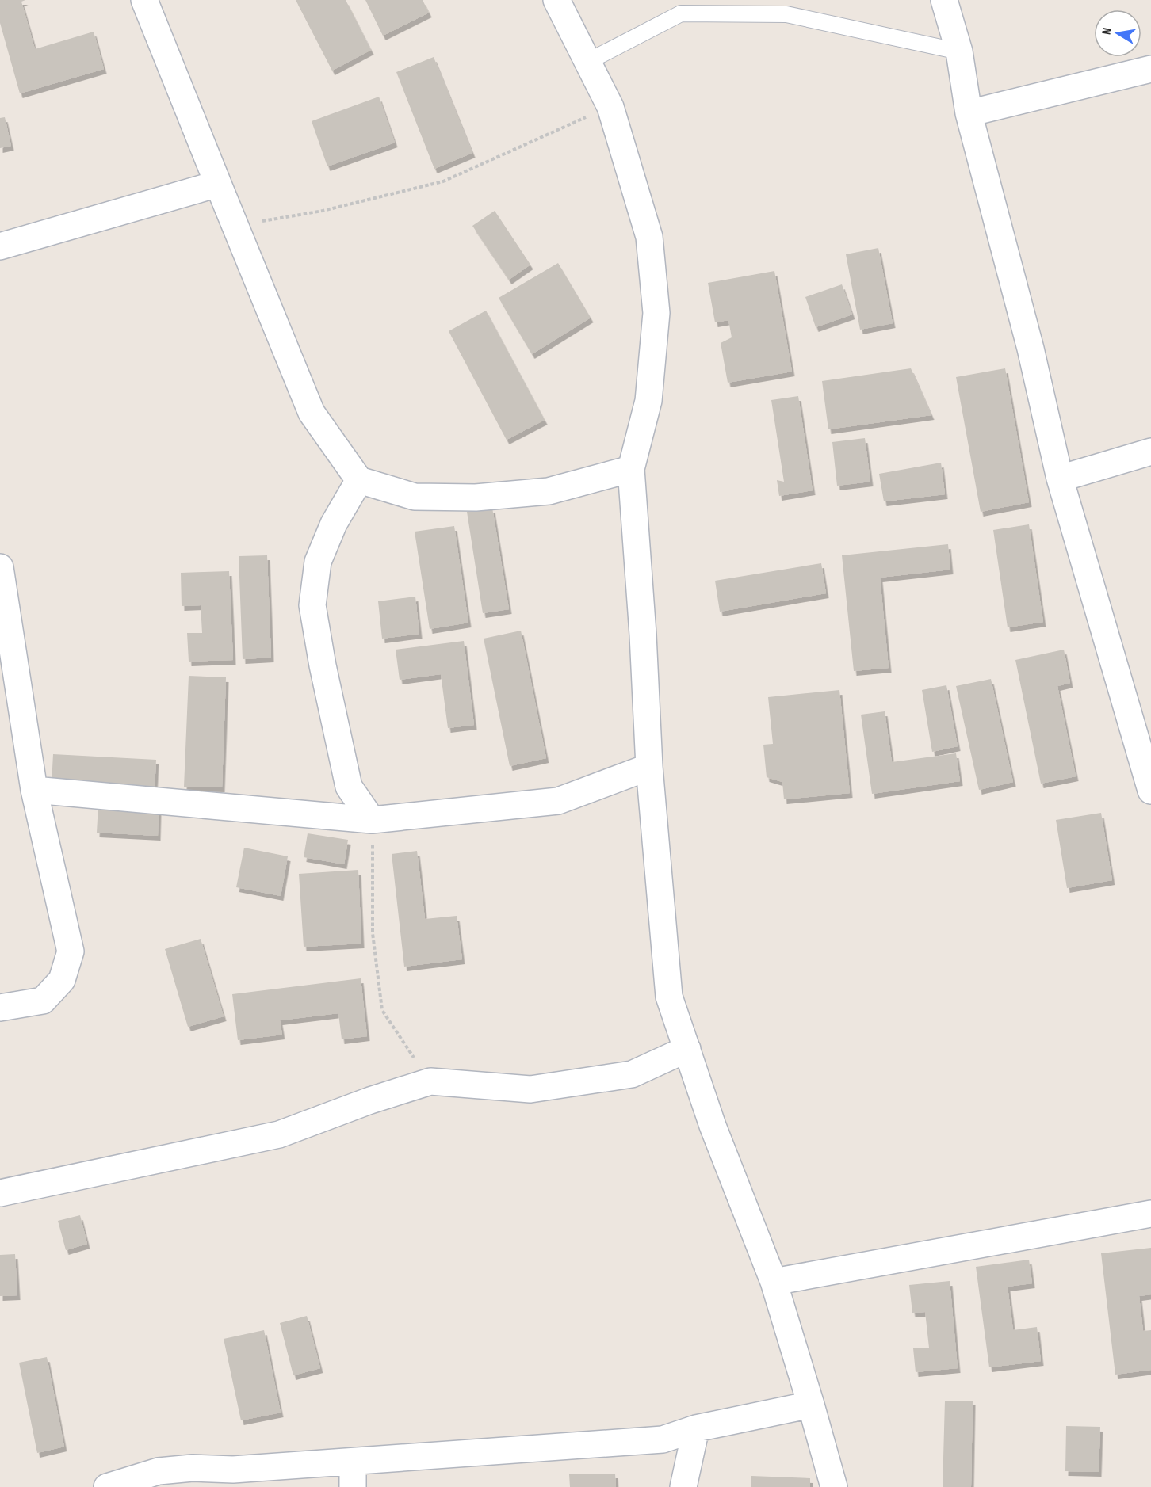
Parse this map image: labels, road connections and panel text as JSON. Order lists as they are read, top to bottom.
{
  "north": "left"
}
